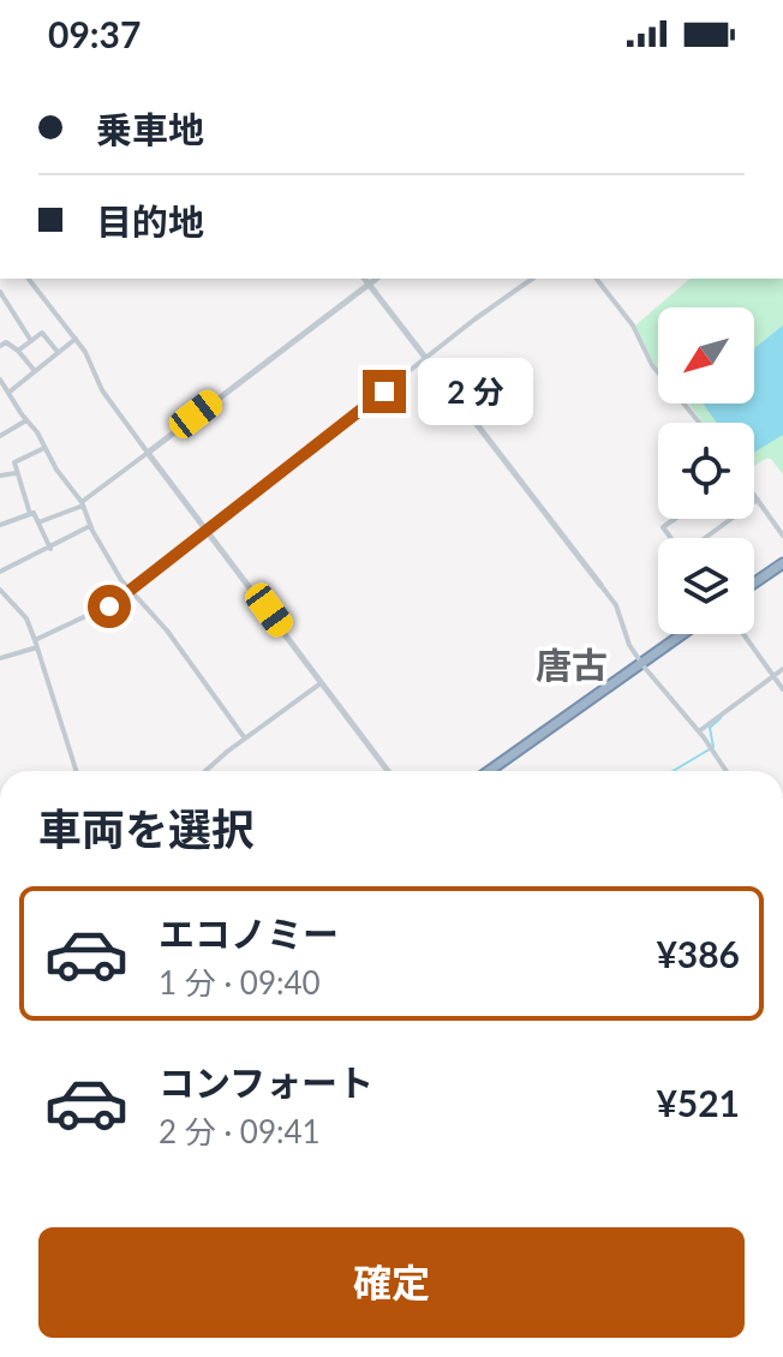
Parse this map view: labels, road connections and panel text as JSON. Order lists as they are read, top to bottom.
{
  "districts": ["唐古"],
  "north": "bottom left",
  "page": {
    "status": "09:37",
    "banner": ["乗車地", "目的地"],
    "bubble": "2 分",
    "heading": "車両を選択",
    "list": [
      {
        "name": "エコノミー",
        "note": "1 分 · 09:40",
        "value": "¥386"
      },
      {
        "name": "コンフォート",
        "note": "2 分 · 09:41",
        "value": "¥521"
      }
    ],
    "buttons": "確定"
  }
}
